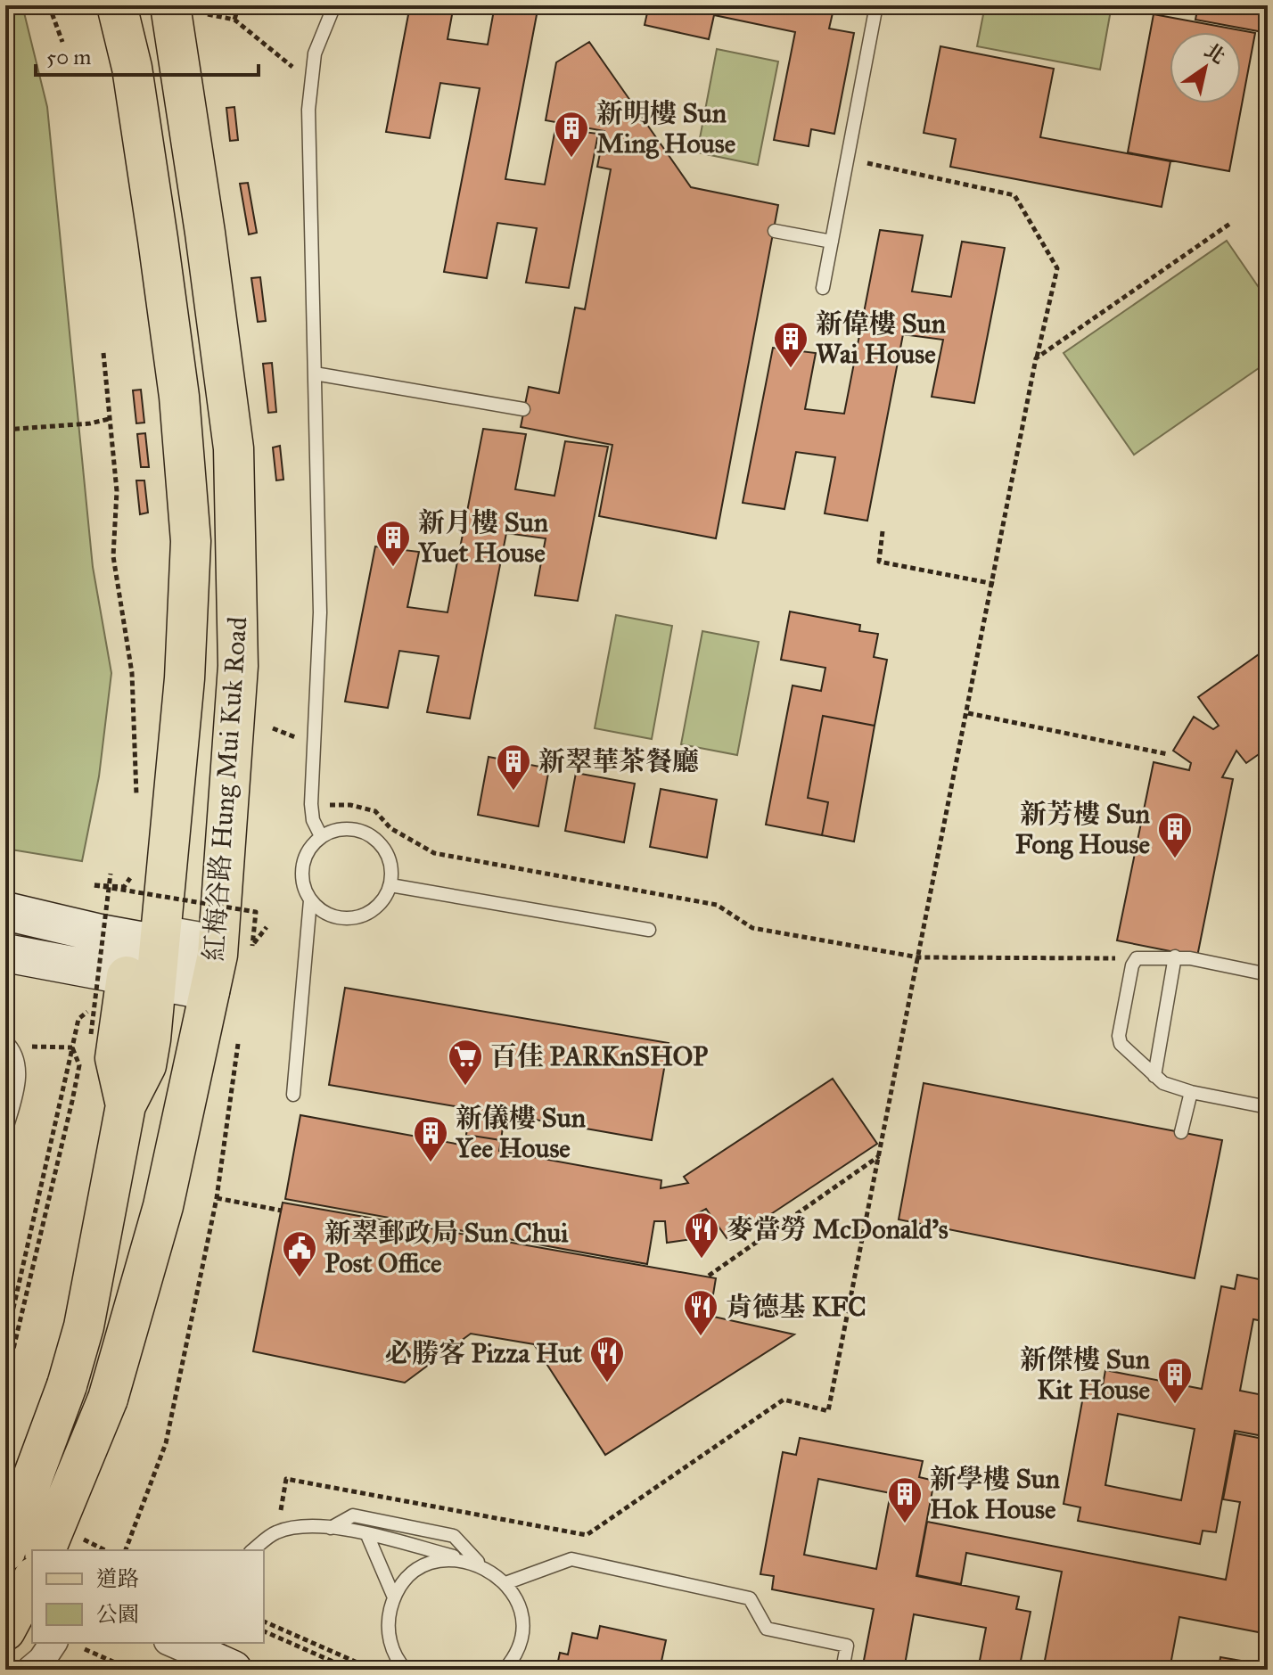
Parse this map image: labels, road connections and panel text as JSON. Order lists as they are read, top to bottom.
{
  "streets": {
    "main road": ["紅梅谷路 Hung Mui Kuk Road"]
  },
  "places": {
    "building": [
      "新明樓 Sun Ming House",
      "新偉樓 Sun Wai House",
      "新月樓 Sun Yuet House",
      "新翠華茶餐廳",
      "新芳樓 Sun Fong House",
      "新儀樓 Sun Yee House",
      "新傑樓 Sun Kit House",
      "新學樓 Sun Hok House"
    ],
    "supermarket": ["百佳 PARKnSHOP"],
    "restaurant": ["麥當勞 McDonald's", "肯德基 KFC", "必勝客 Pizza Hut"],
    "public building": ["新翠郵政局 Sun Chui Post Office"]
  },
  "legend": ["道路", "公園"],
  "scale_bar": "50 m",
  "north": "top right"
}
